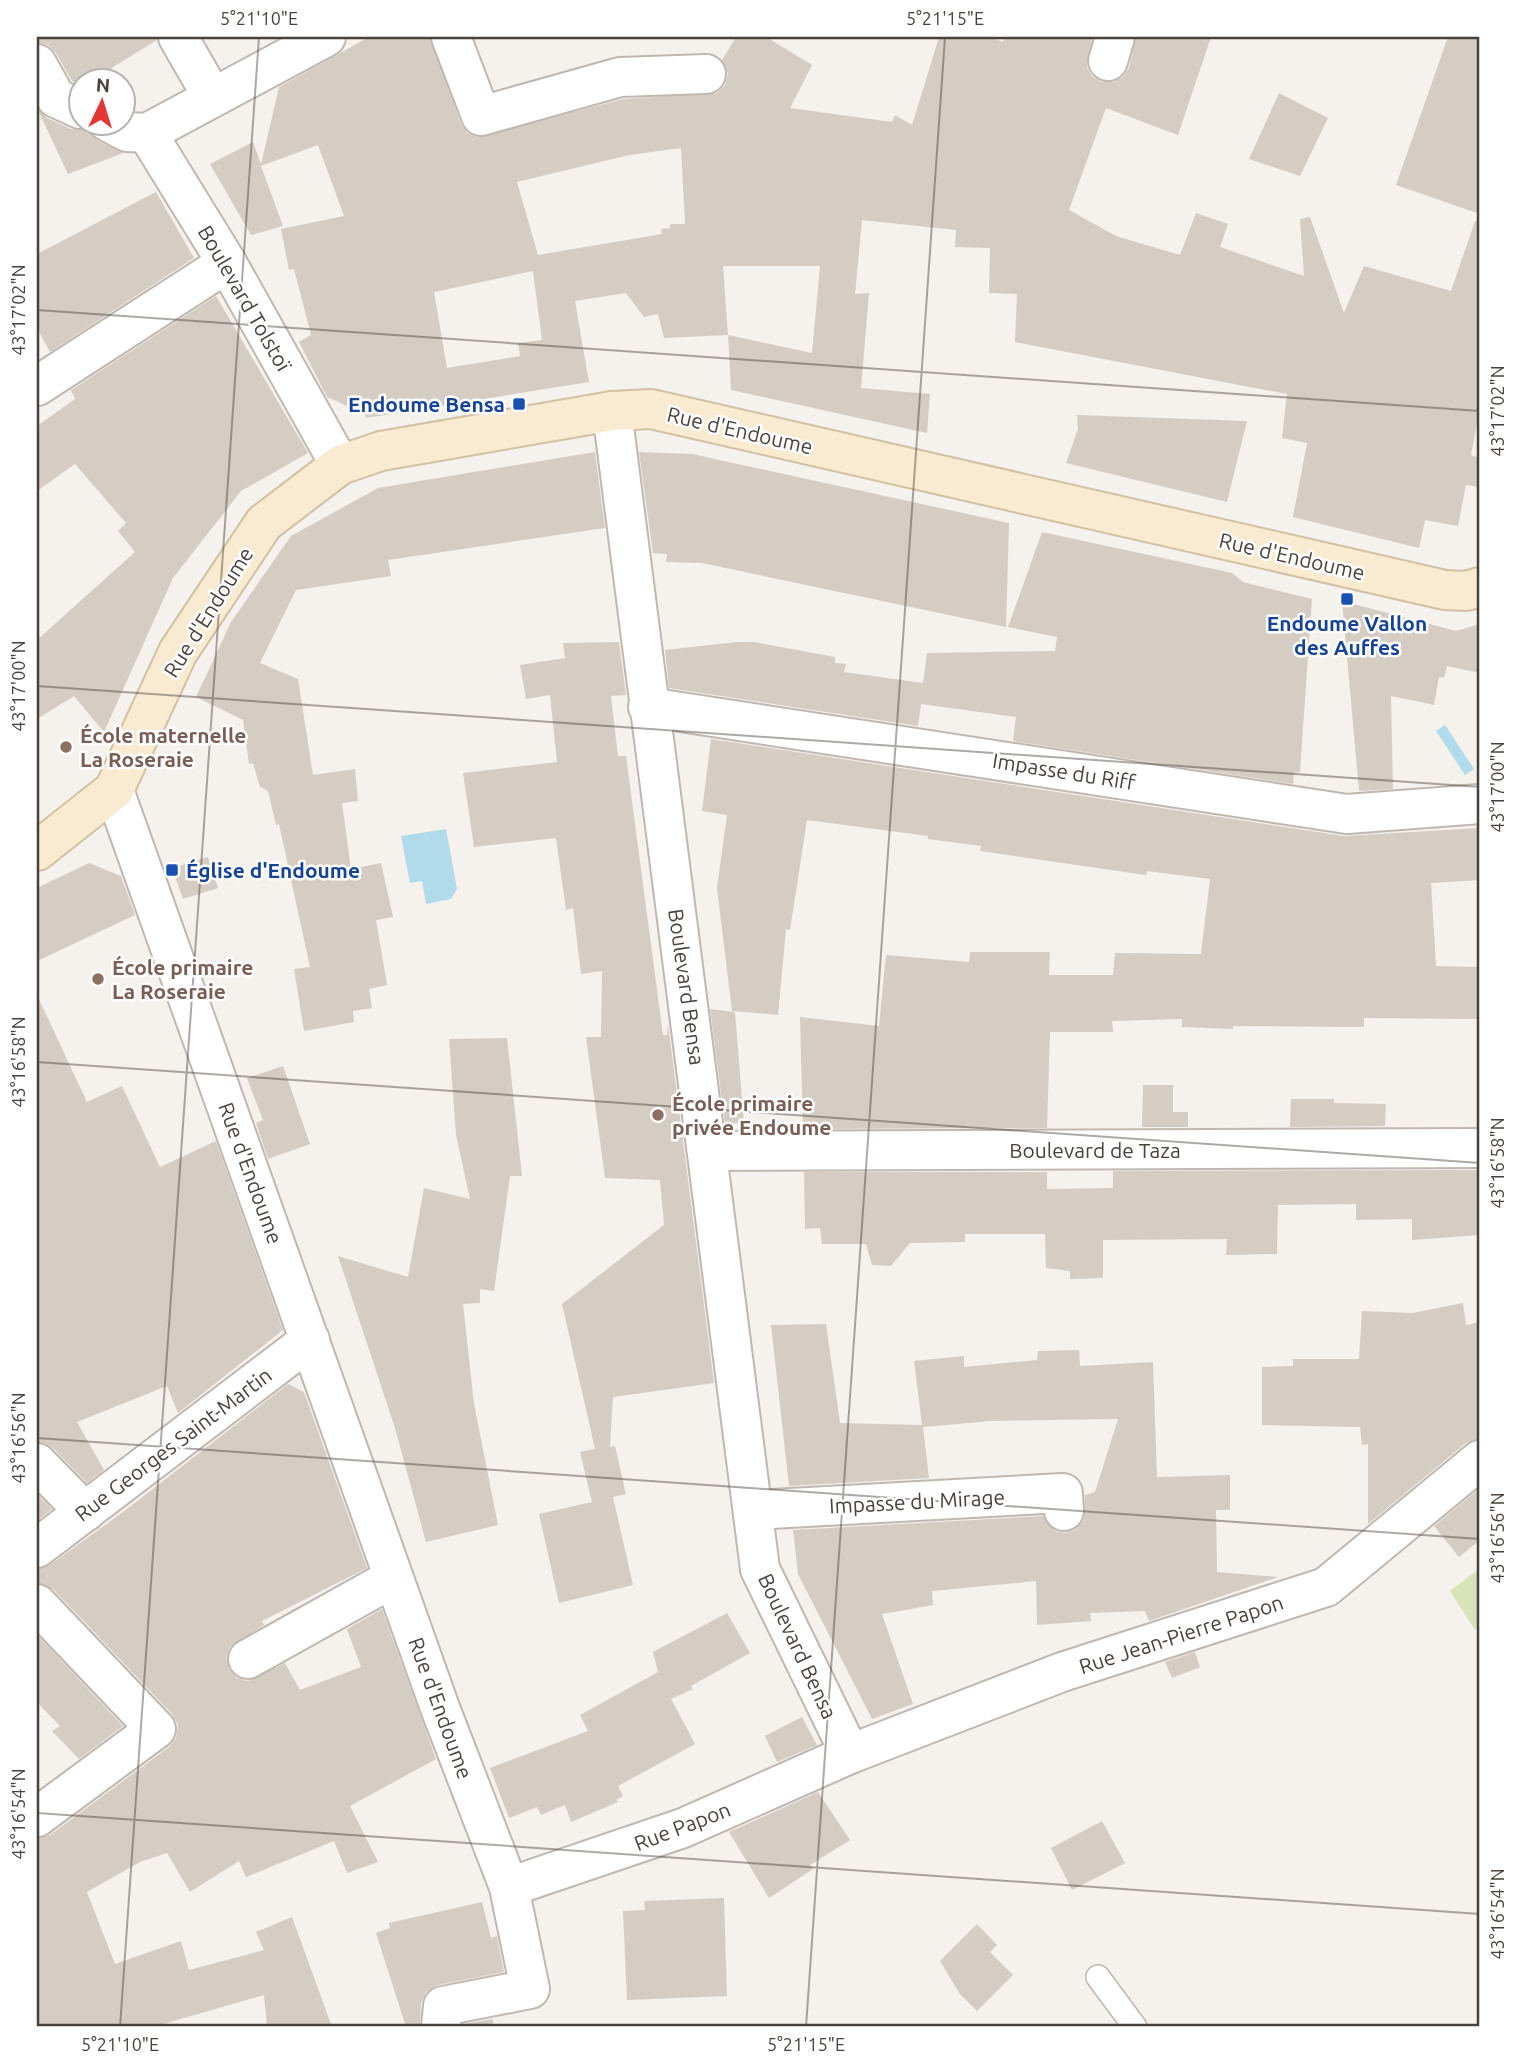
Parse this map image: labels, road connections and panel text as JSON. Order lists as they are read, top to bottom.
{
  "streets": {
    "street": [
      "Boulevard Tolstoï",
      "Rue d'Endoume",
      "Impasse du Riff",
      "Boulevard Bensa",
      "Boulevard de Taza",
      "Rue Georges Saint-Martin",
      "Impasse du Mirage",
      "Rue Jean-Pierre Papon",
      "Rue Papon"
    ]
  },
  "crossings": [
    ["Boulevard Tolstoï", "Rue d'Endoume"],
    ["Rue d'Endoume", "Boulevard Bensa"],
    ["Rue d'Endoume", "Rue Georges Saint-Martin"],
    ["Rue d'Endoume", "Rue Papon"],
    ["Impasse du Riff", "Boulevard Bensa"],
    ["Boulevard Bensa", "Boulevard de Taza"],
    ["Boulevard Bensa", "Impasse du Mirage"],
    ["Boulevard Bensa", "Rue Jean-Pierre Papon"],
    ["Boulevard Bensa", "Rue Papon"],
    ["Rue Jean-Pierre Papon", "Rue Papon"]
  ],
  "places": {
    "transit": ["Endoume Bensa", "Endoume Vallon des Auffes", "Église d'Endoume"],
    "other": ["École maternelle La Roseraie", "École primaire La Roseraie", "École primaire privée Endoume"]
  },
  "north": "top",
  "coordinates": [
    "5°21'10\"E",
    "5°21'15\"E",
    "43°17'02\"N",
    "43°17'00\"N",
    "43°16'58\"N",
    "43°16'56\"N",
    "43°16'54\"N"
  ]
}
